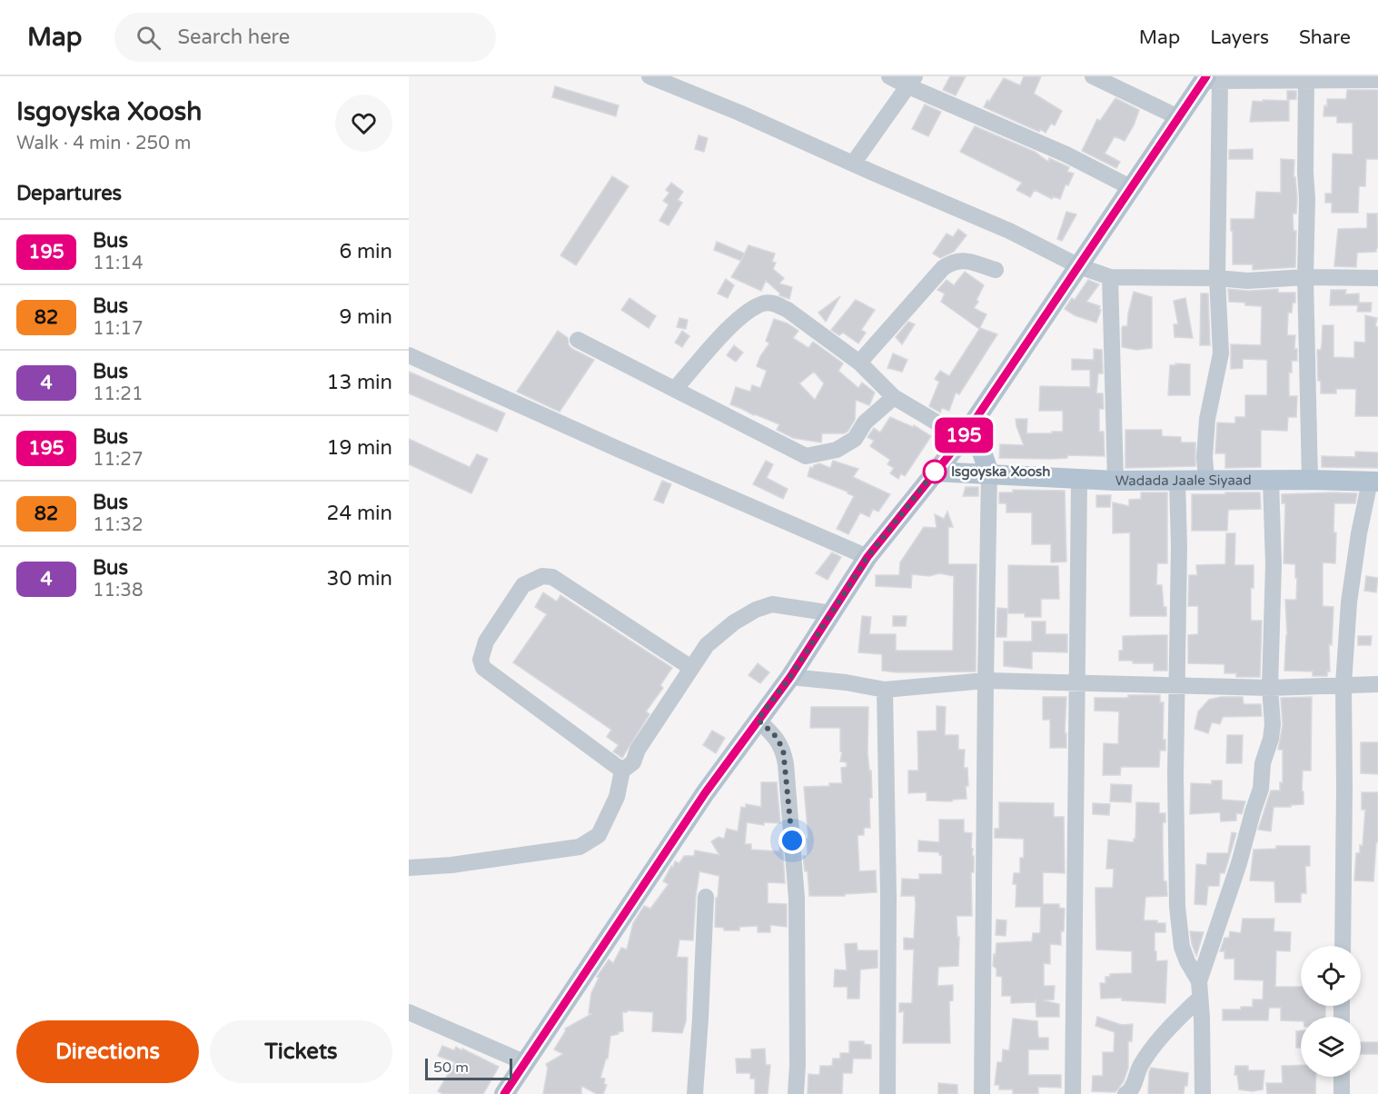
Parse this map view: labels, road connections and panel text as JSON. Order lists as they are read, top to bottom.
{
  "streets": {
    "main road": ["Wadada Jaale Siyaad"]
  },
  "places": ["Isgoyska Xoosh"],
  "lines": ["bus line 195"],
  "scale_bar": "50 m",
  "page": {
    "header": "Map",
    "search": "Search here",
    "nav": ["Map", "Layers", "Share"],
    "heading": [
      ["Isgoyska Xoosh", "Walk · 4 min · 250 m"],
      "Departures"
    ],
    "on_map": "195",
    "list": [
      {
        "mark": "195",
        "name": "Bus",
        "note": "11:14",
        "value": "6 min"
      },
      {
        "mark": "82",
        "name": "Bus",
        "note": "11:17",
        "value": "9 min"
      },
      {
        "mark": "4",
        "name": "Bus",
        "note": "11:21",
        "value": "13 min"
      },
      {
        "mark": "195",
        "name": "Bus",
        "note": "11:27",
        "value": "19 min"
      },
      {
        "mark": "82",
        "name": "Bus",
        "note": "11:32",
        "value": "24 min"
      },
      {
        "mark": "4",
        "name": "Bus",
        "note": "11:38",
        "value": "30 min"
      }
    ],
    "buttons": ["Directions", "Tickets"],
    "scale": "50 m"
  }
}
